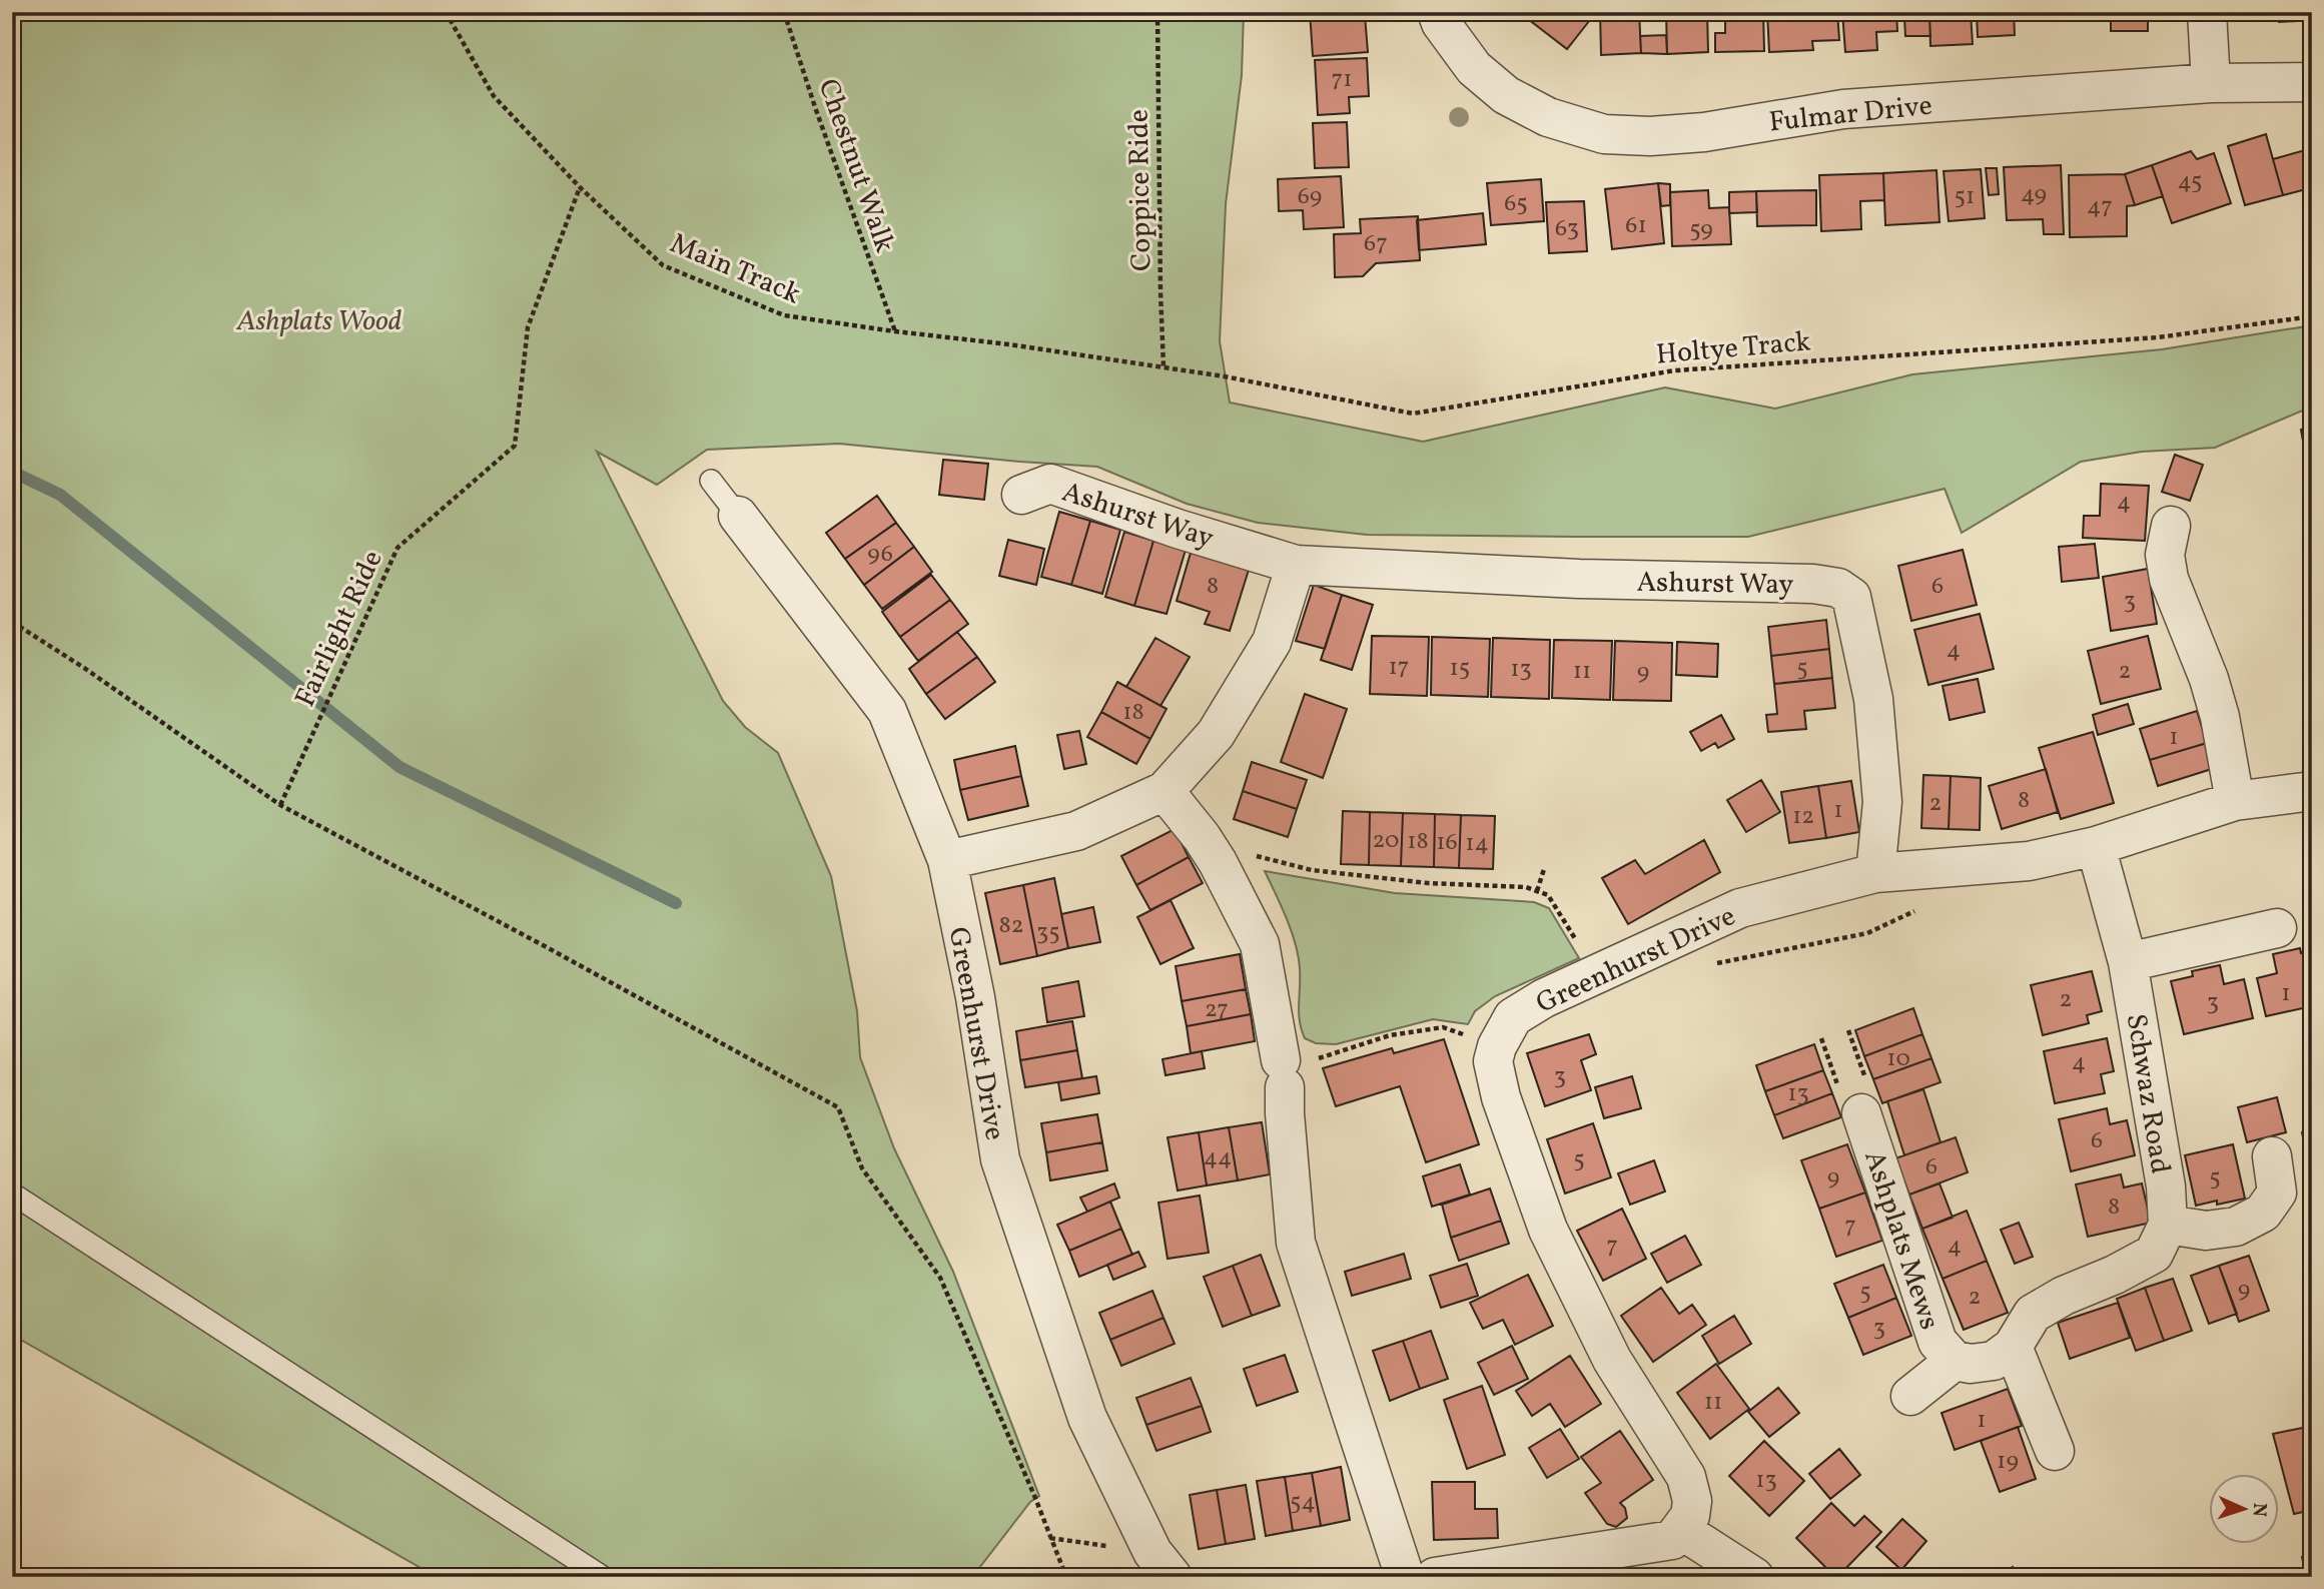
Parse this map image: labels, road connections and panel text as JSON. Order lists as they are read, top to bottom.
{
  "streets": {
    "street": [
      "Fulmar Drive",
      "Ashurst Way",
      "Greenhurst Drive",
      "Schwaz Road",
      "Ashplats Mews"
    ],
    "path": [
      "Chestnut Walk",
      "Coppice Ride",
      "Main Track",
      "Holtye Track",
      "Fairlight Ride"
    ]
  },
  "crossings": [
    ["Chestnut Walk", "Main Track"],
    ["Coppice Ride", "Main Track"],
    ["Coppice Ride", "Holtye Track"],
    ["Main Track", "Holtye Track"],
    ["Main Track", "Fairlight Ride"],
    ["Ashurst Way", "Greenhurst Drive"],
    ["Greenhurst Drive", "Schwaz Road"]
  ],
  "parks": ["Ashplats Wood"],
  "house_numbers": [
    "71",
    "45",
    "49",
    "69",
    "51",
    "65",
    "47",
    "61",
    "63",
    "59",
    "67",
    "4",
    "96",
    "8",
    "6",
    "3",
    "4",
    "17",
    "15",
    "5",
    "13",
    "11",
    "2",
    "9",
    "18",
    "1",
    "8",
    "2",
    "1",
    "12",
    "20",
    "18",
    "16",
    "14",
    "82",
    "35",
    "1",
    "2",
    "3",
    "27",
    "10",
    "4",
    "3",
    "13",
    "6",
    "44",
    "5",
    "6",
    "9",
    "5",
    "8",
    "7",
    "7",
    "4",
    "9",
    "5",
    "2",
    "3",
    "11",
    "1",
    "19",
    "13",
    "54"
  ],
  "north": "right"
}
